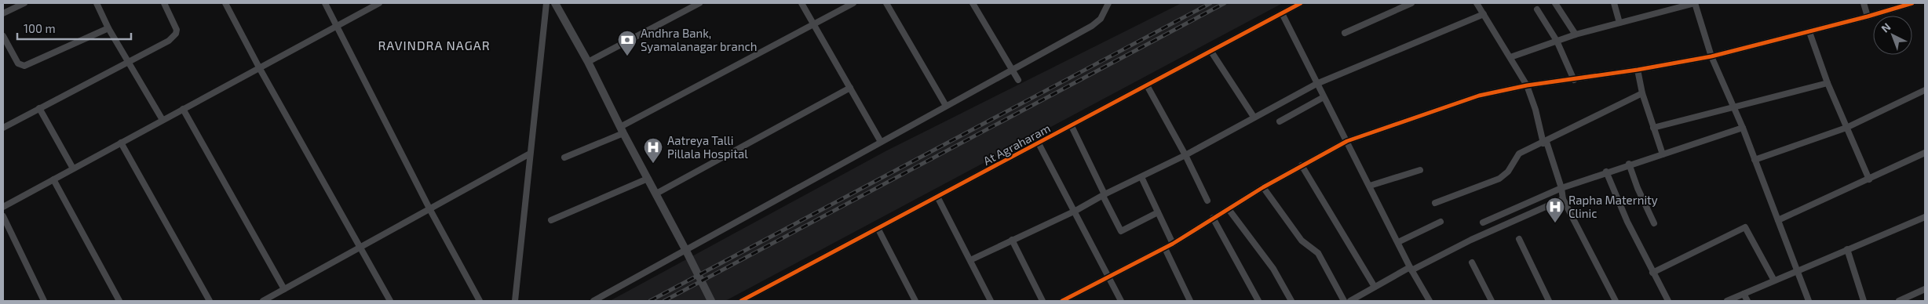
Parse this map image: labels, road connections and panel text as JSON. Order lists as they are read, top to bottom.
{
  "streets": {
    "street": ["At Agraharam"]
  },
  "districts": ["RAVINDRA NAGAR"],
  "places": {
    "bank": ["Andhra Bank, Syamalanagar branch"],
    "hospital": ["Aatreya Talli Pillala Hospital", "Rapha Maternity Clinic"]
  },
  "scale_bar": "100 m",
  "north": "top left"
}
